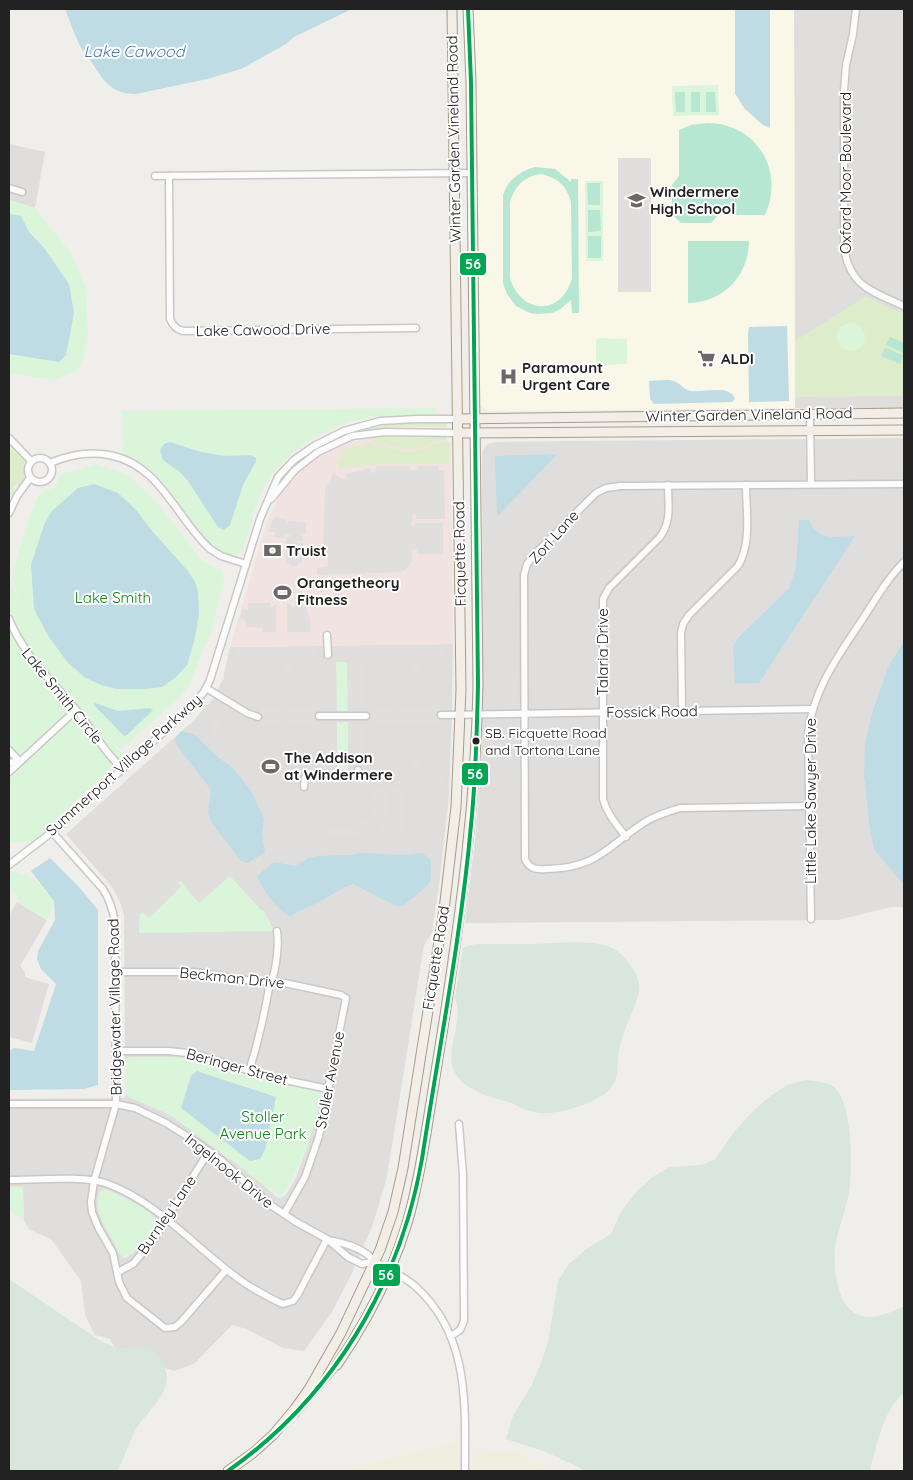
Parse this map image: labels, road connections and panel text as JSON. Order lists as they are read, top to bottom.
{
  "streets": {
    "main road": ["Winter Garden Vineland Road", "Ficquette Road", "Summerport Village Parkway"],
    "street": [
      "Oxford Moor Boulevard",
      "Lake Cawood Drive",
      "Zori Lane",
      "Talaria Drive",
      "Lake Smith Circle",
      "Fossick Road",
      "Little Lake Sawyer Drive",
      "Beckman Drive",
      "Bridgewater Village Road",
      "Beringer Street",
      "Stoller Avenue",
      "Ingelnook Drive",
      "Burnley Lane"
    ]
  },
  "crossings": [
    ["Winter Garden Vineland Road", "Ficquette Road"],
    ["Winter Garden Vineland Road", "Summerport Village Parkway"],
    ["Zori Lane", "Talaria Drive"],
    ["Zori Lane", "Fossick Road"],
    ["Ficquette Road", "Fossick Road"],
    ["Ficquette Road", "Summerport Village Parkway"],
    ["Ficquette Road", "Ingelnook Drive"],
    ["Talaria Drive", "Fossick Road"],
    ["Lake Smith Circle", "Summerport Village Parkway"],
    ["Fossick Road", "Little Lake Sawyer Drive"],
    ["Summerport Village Parkway", "Bridgewater Village Road"],
    ["Beckman Drive", "Bridgewater Village Road"],
    ["Beckman Drive", "Stoller Avenue"],
    ["Bridgewater Village Road", "Beringer Street"],
    ["Bridgewater Village Road", "Ingelnook Drive"],
    ["Bridgewater Village Road", "Burnley Lane"],
    ["Beringer Street", "Stoller Avenue"],
    ["Stoller Avenue", "Ingelnook Drive"],
    ["Ingelnook Drive", "Burnley Lane"]
  ],
  "water": ["Lake Cawood"],
  "parks": ["Lake Smith", "Stoller Avenue Park"],
  "places": {
    "school or university": ["Windermere High School"],
    "supermarket": ["ALDI"],
    "hospital": ["Paramount Urgent Care"],
    "bank": ["Truist"],
    "sports": ["Orangetheory Fitness", "The Addison at Windermere"],
    "other": ["SB. Ficquette Road and Tortona Lane"]
  },
  "lines": ["transit line 56"]
}
